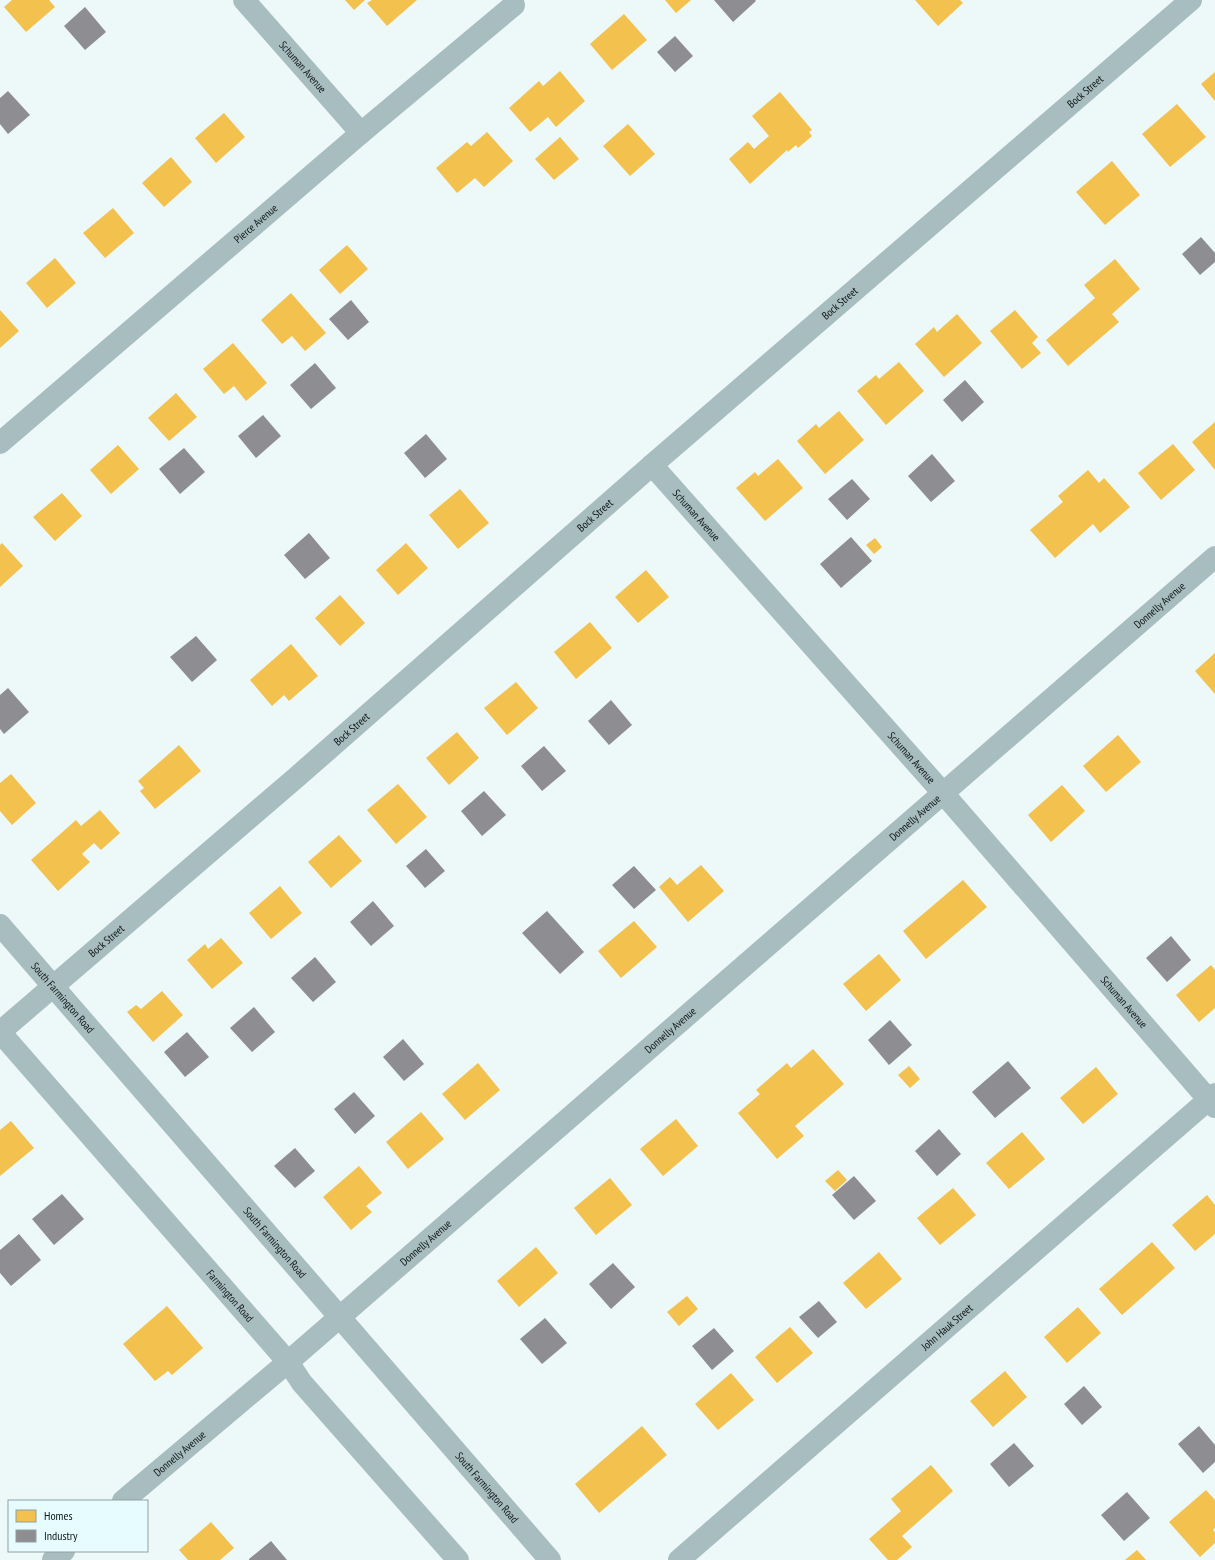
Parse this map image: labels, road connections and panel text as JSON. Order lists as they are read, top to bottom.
{
  "streets": {
    "street": [
      "Schuman Avenue",
      "Bock Street",
      "Pierce Avenue",
      "Donnelly Avenue",
      "South Farmington Road",
      "Farmington Road",
      "John Hauk Street"
    ]
  },
  "crossings": [
    ["Schuman Avenue", "Bock Street"],
    ["Schuman Avenue", "Pierce Avenue"],
    ["Schuman Avenue", "Donnelly Avenue"],
    ["Schuman Avenue", "John Hauk Street"],
    ["Bock Street", "South Farmington Road"],
    ["Bock Street", "Farmington Road"],
    ["Donnelly Avenue", "South Farmington Road"],
    ["Donnelly Avenue", "Farmington Road"]
  ],
  "legend": ["Homes", "Industry"]
}
